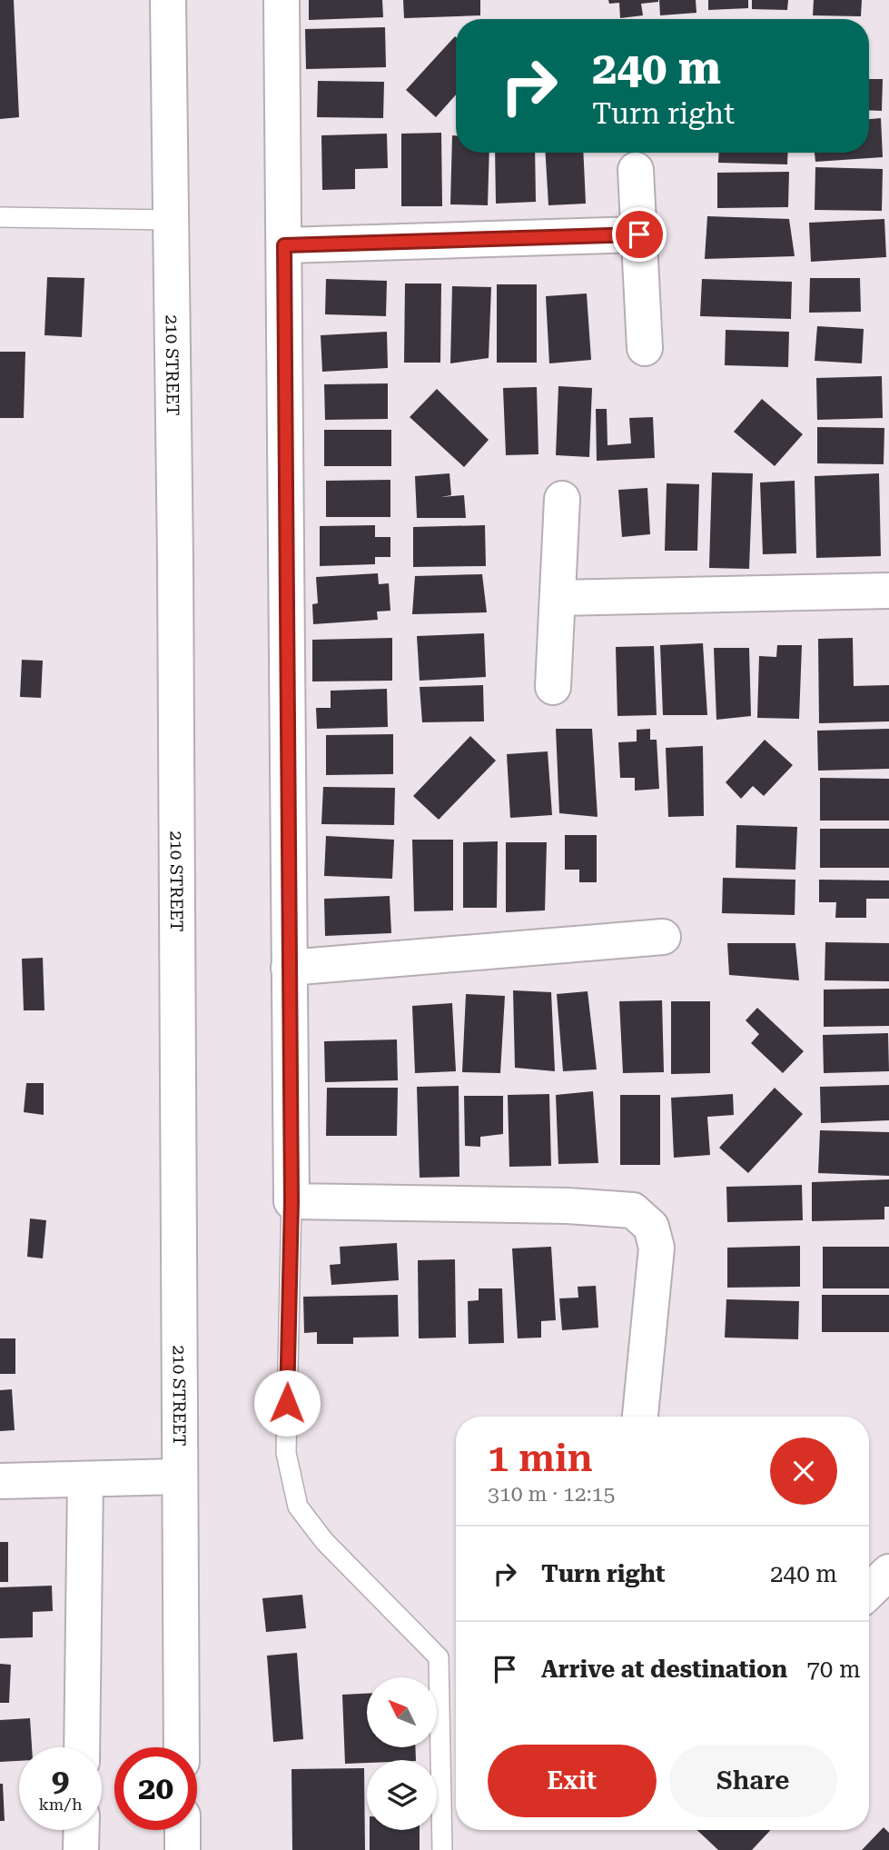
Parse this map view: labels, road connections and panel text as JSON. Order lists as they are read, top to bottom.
{
  "streets": {
    "street": ["210 STREET"]
  },
  "north": "top left",
  "page": {
    "turn": ["240 m", "Turn right"],
    "heading": ["1 min", "310 m · 12:15"],
    "list": [
      {
        "name": "Turn right",
        "value": "240 m"
      },
      {
        "name": "Arrive at destination",
        "value": "70 m"
      }
    ],
    "buttons": ["Exit", "Share"],
    "speed": "9 km/h",
    "limit": "20"
  }
}
